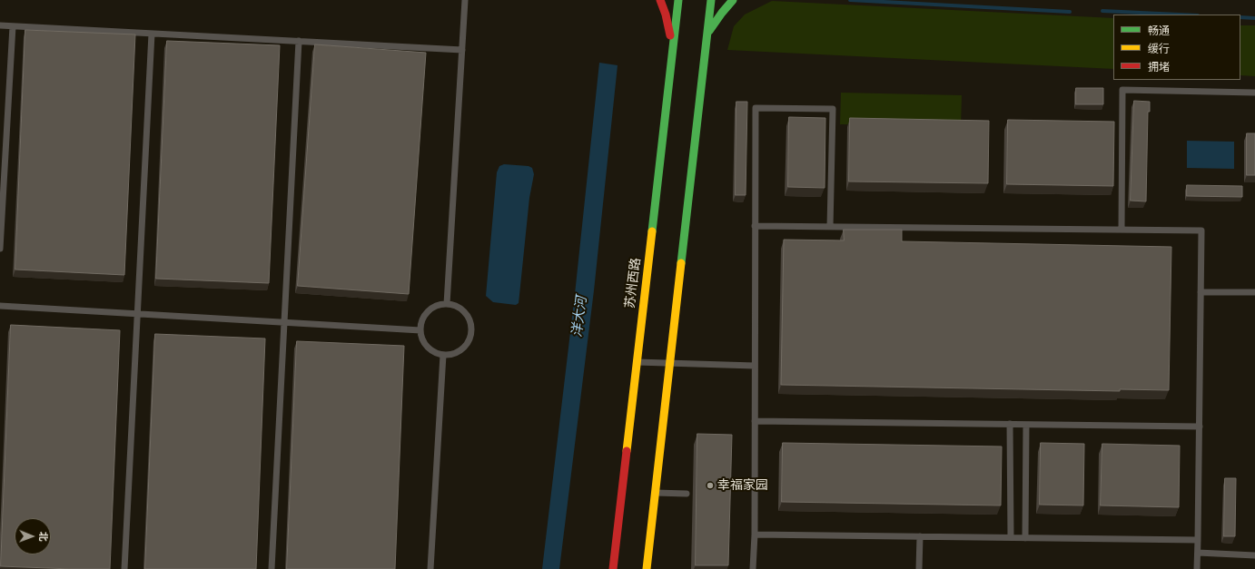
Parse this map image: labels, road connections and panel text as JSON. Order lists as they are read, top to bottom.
{
  "streets": {
    "main road": ["苏州西路"]
  },
  "water": ["洋大河"],
  "places": ["幸福家园"],
  "legend": ["畅通", "缓行", "拥堵"],
  "north": "right"
}
